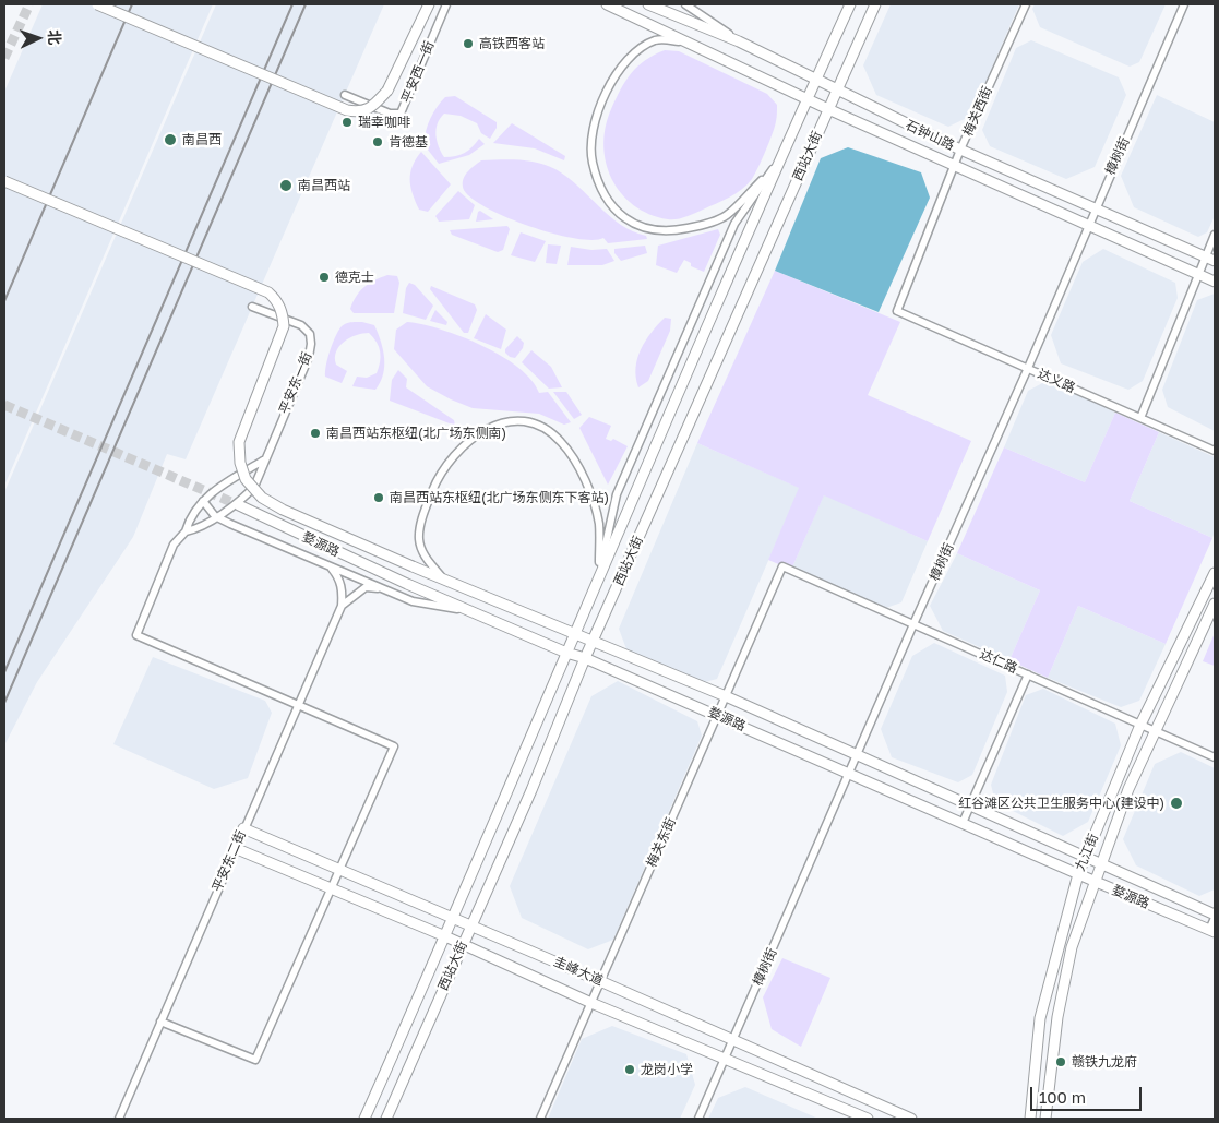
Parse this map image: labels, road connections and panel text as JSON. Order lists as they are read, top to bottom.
{
  "streets": {
    "street": [
      "平安西一街",
      "梅关西街",
      "石钟山路",
      "西站大街",
      "樟树街",
      "达义路",
      "平安东一街",
      "婺源路",
      "达仁路",
      "梅关东街",
      "九江街",
      "平安东二街",
      "圭峰大道"
    ]
  },
  "crossings": [
    ["梅关西街", "石钟山路"],
    ["梅关西街", "达义路"],
    ["石钟山路", "西站大街"],
    ["石钟山路", "樟树街"],
    ["西站大街", "婺源路"],
    ["西站大街", "圭峰大道"],
    ["樟树街", "达义路"],
    ["樟树街", "婺源路"],
    ["樟树街", "达仁路"],
    ["樟树街", "圭峰大道"],
    ["婺源路", "梅关东街"],
    ["婺源路", "九江街"],
    ["达仁路", "梅关东街"],
    ["达仁路", "九江街"],
    ["梅关东街", "圭峰大道"],
    ["平安东二街", "圭峰大道"]
  ],
  "places": [
    "高铁西客站",
    "瑞幸咖啡",
    "南昌西",
    "肯德基",
    "南昌西站",
    "德克士",
    "南昌西站东枢纽(北广场东侧南)",
    "南昌西站东枢纽(北广场东侧东下客站)",
    "红谷滩区公共卫生服务中心(建设中)",
    "赣铁九龙府",
    "龙岗小学"
  ],
  "scale_bar": "100 m",
  "north": "right"
}
